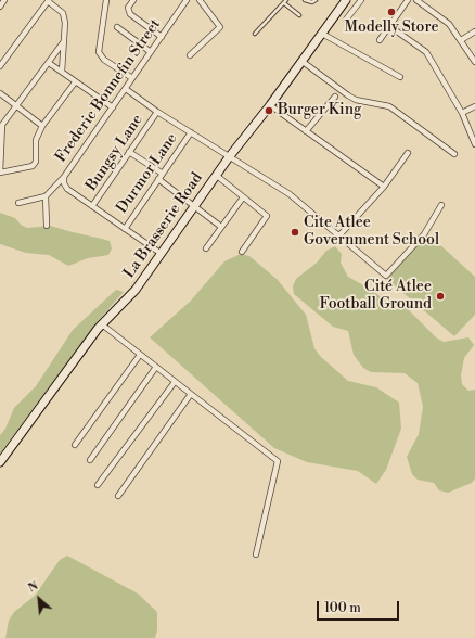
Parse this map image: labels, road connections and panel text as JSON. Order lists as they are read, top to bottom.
{
  "streets": {
    "main road": ["La Brasserie Road"],
    "street": ["Frederic Bonnefin Street", "Bungsy Lane", "Durmor Lane"]
  },
  "crossings": [
    ["Frederic Bonnefin Street", "Bungsy Lane"],
    ["Frederic Bonnefin Street", "Durmor Lane"],
    ["Frederic Bonnefin Street", "La Brasserie Road"]
  ],
  "places": [
    "Modelly Store",
    "Burger King",
    "Cite Atlee Government School",
    "Cité Atlee Football Ground"
  ],
  "scale_bar": "100 m",
  "north": "top left"
}
